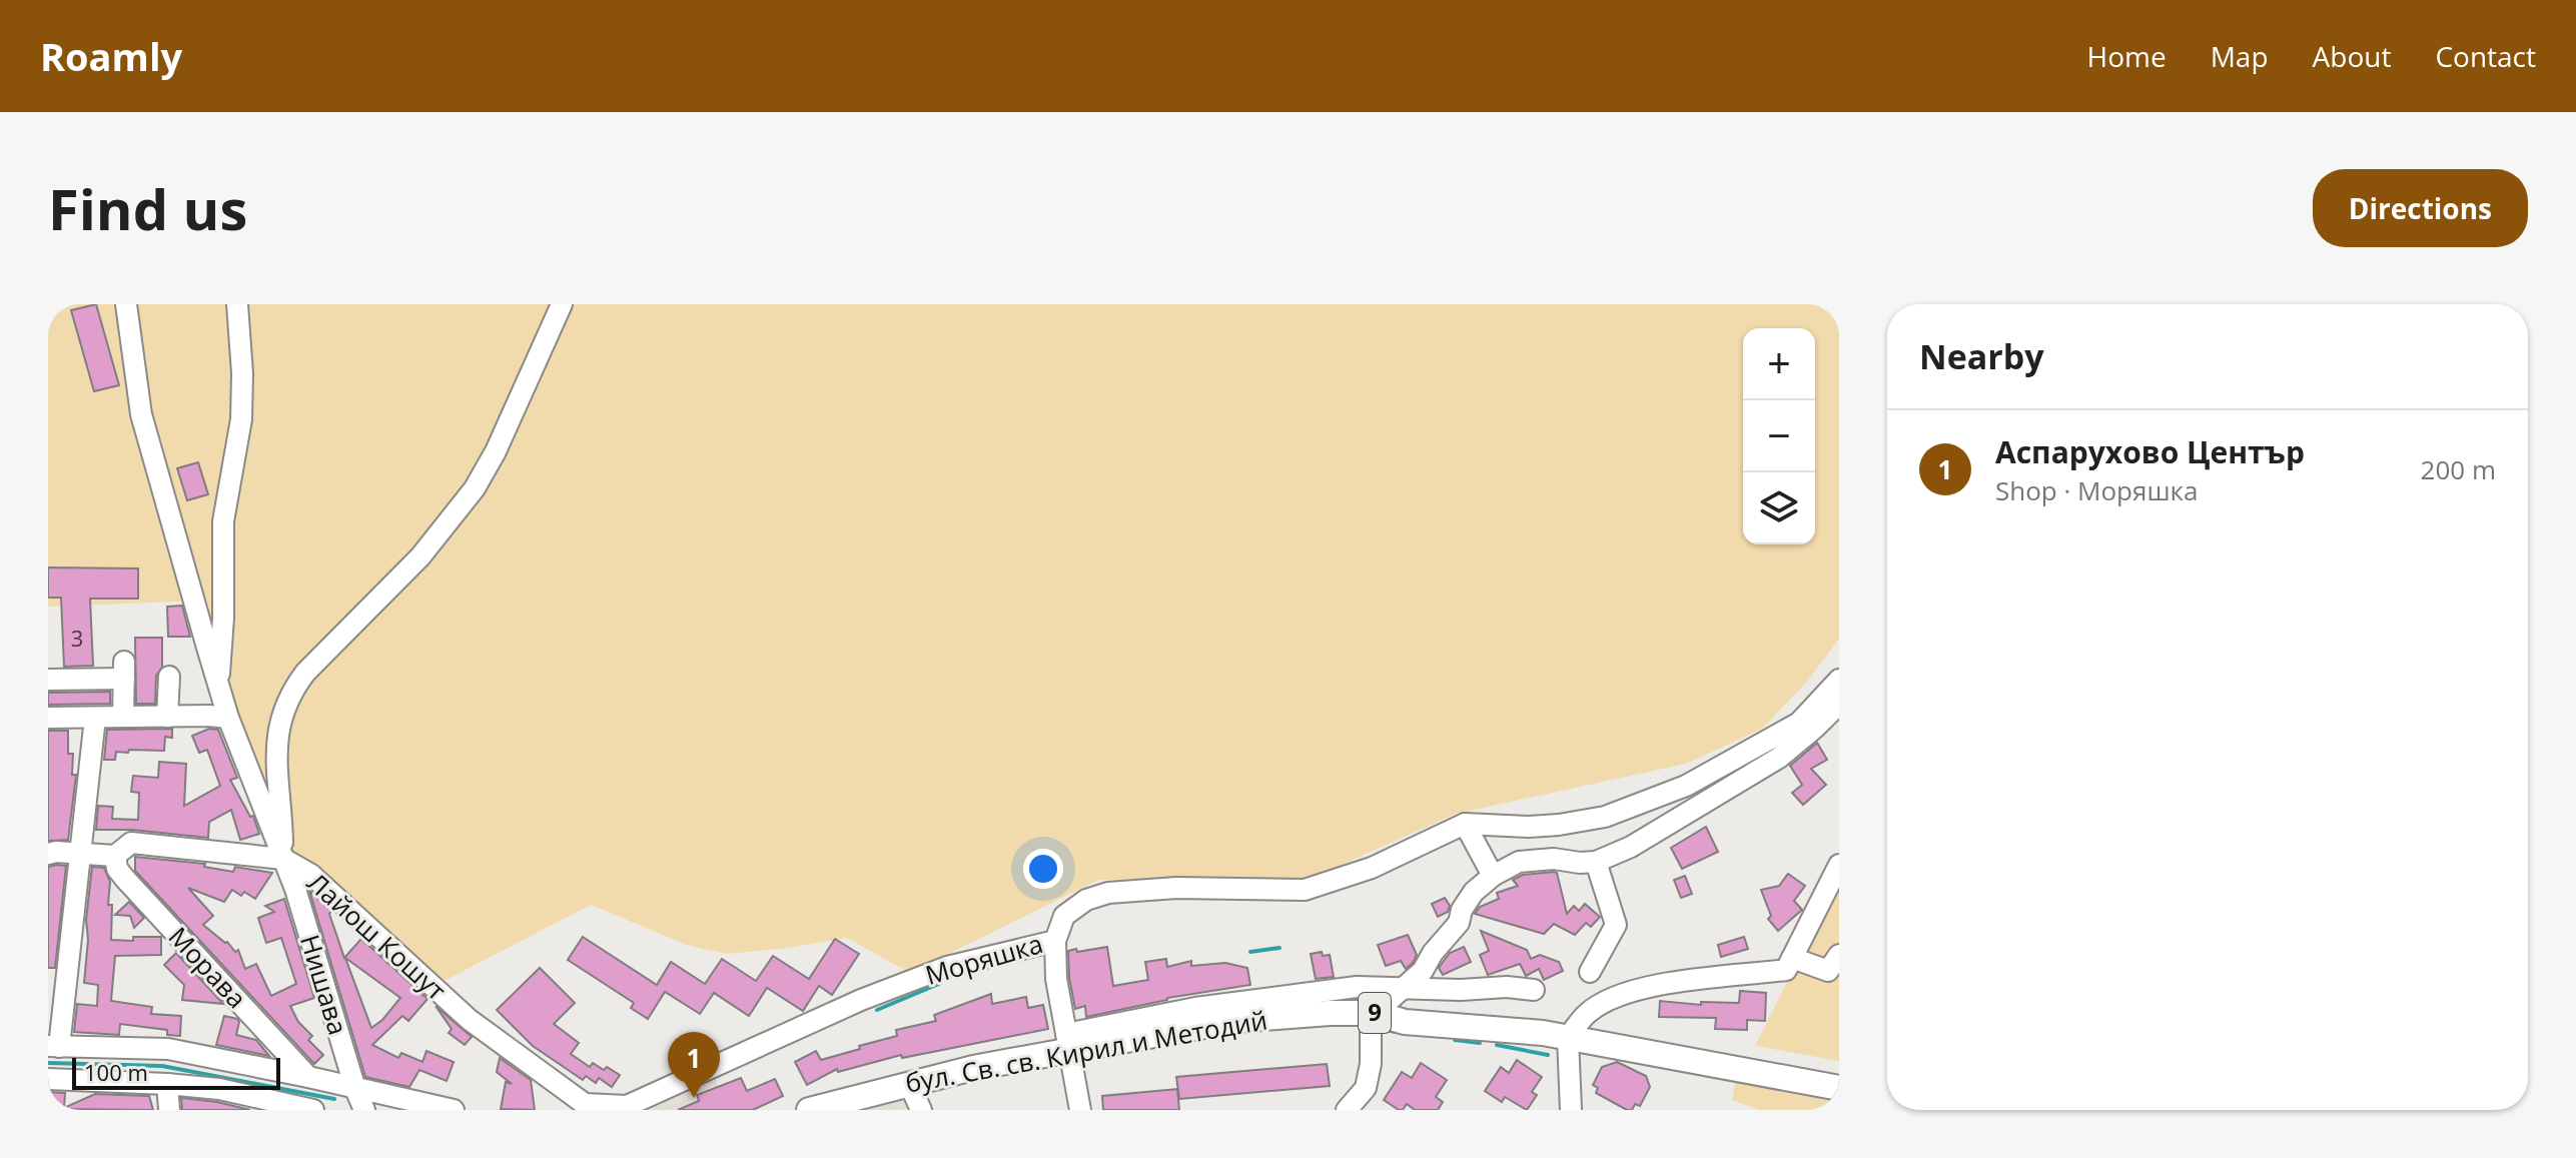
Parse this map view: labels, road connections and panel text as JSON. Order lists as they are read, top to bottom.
{
  "streets": {
    "main road": ["9", "бул. Св. св. Кирил и Методий"],
    "street": [
      "Лайош Кошут",
      "Моряшка",
      "Морава",
      "Нишава"
    ]
  },
  "crossings": [
    ["Лайош Кошут", "Морава"],
    ["Лайош Кошут", "Нишава"]
  ],
  "house_numbers": ["3"],
  "scale_bar": "100 m",
  "page": {
    "header": "Roamly",
    "nav": [
      "Home",
      "Map",
      "About",
      "Contact"
    ],
    "buttons": "Directions",
    "title": "Find us",
    "heading": "Nearby",
    "map_buttons": ["+", "−"],
    "list": [
      {
        "mark": "1",
        "name": "Аспарухово Център",
        "note": "Shop · Моряшка",
        "value": "200 m"
      }
    ],
    "pins": "1",
    "scale": "100 m"
  }
}
